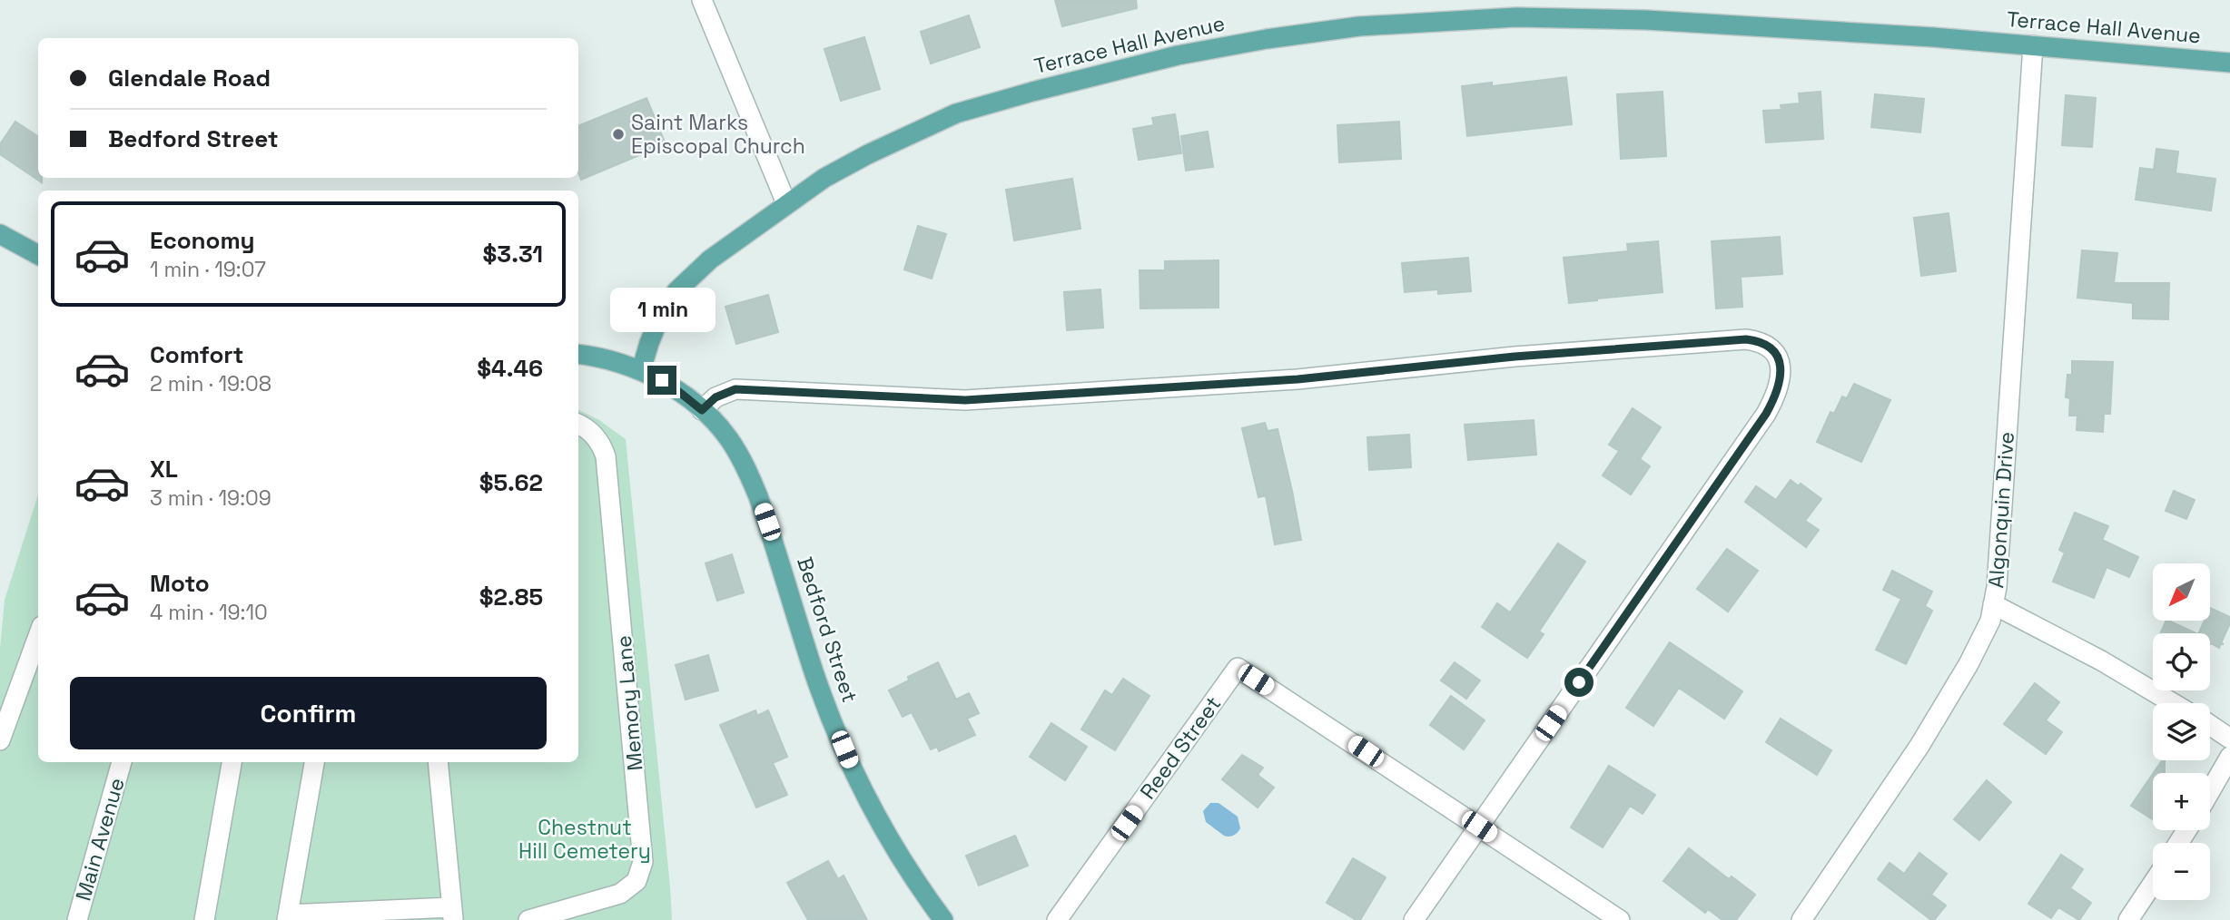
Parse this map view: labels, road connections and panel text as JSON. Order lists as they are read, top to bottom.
{
  "streets": {
    "main road": ["Terrace Hall Avenue", "Bedford Street"],
    "street": [
      "Algonquin Drive",
      "Memory Lane",
      "Reed Street",
      "Main Avenue"
    ]
  },
  "crossings": [
    ["Terrace Hall Avenue", "Algonquin Drive"],
    ["Terrace Hall Avenue", "Bedford Street"]
  ],
  "parks": ["Chestnut Hill Cemetery"],
  "places": ["Saint Marks Episcopal Church"],
  "north": "bottom left",
  "page": {
    "banner": ["Glendale Road", "Bedford Street"],
    "list": [
      {
        "name": "Economy",
        "note": "1 min · 19:07",
        "value": "$3.31"
      },
      {
        "name": "Comfort",
        "note": "2 min · 19:08",
        "value": "$4.46"
      },
      {
        "name": "XL",
        "note": "3 min · 19:09",
        "value": "$5.62"
      },
      {
        "name": "Moto",
        "note": "4 min · 19:10",
        "value": "$2.85"
      }
    ],
    "bubble": "1 min",
    "map_buttons": ["+", "−"],
    "buttons": "Confirm"
  }
}
